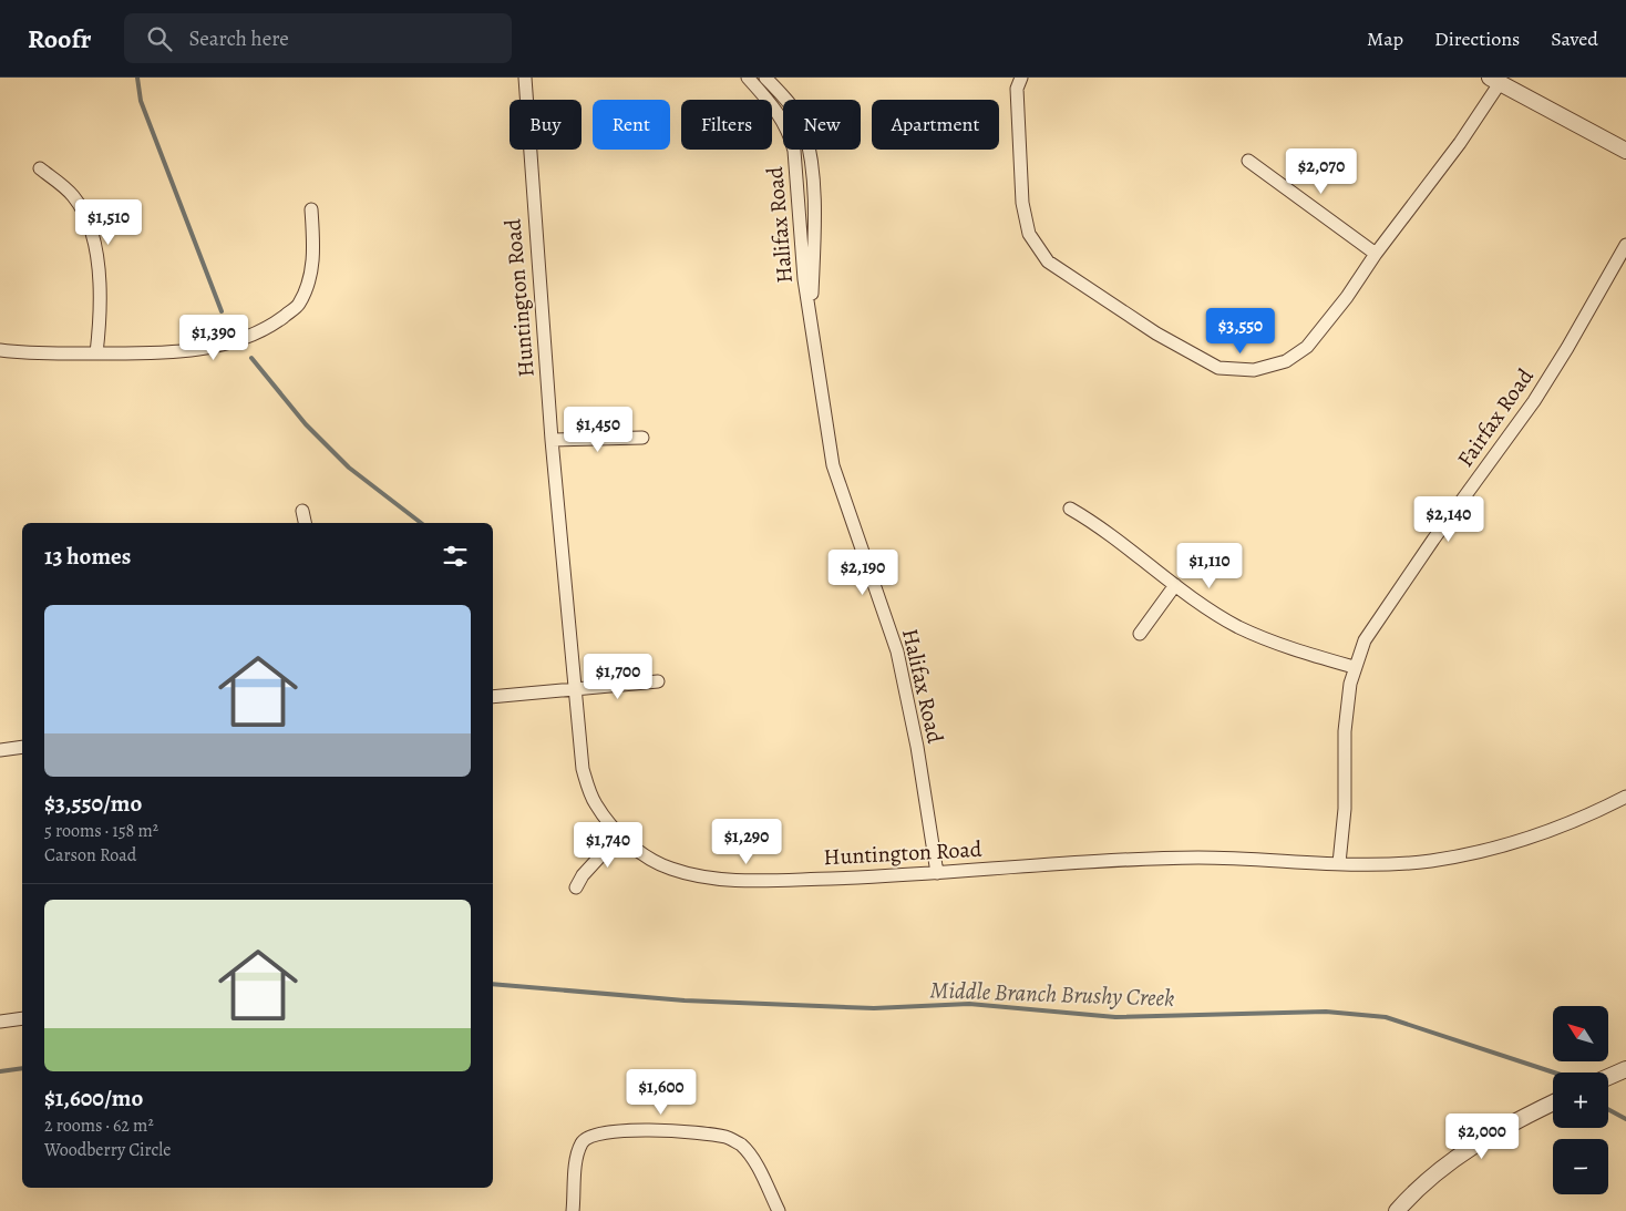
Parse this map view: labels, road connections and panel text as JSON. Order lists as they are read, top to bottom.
{
  "streets": {
    "street": ["Halifax Road", "Huntington Road", "Fairfax Road"]
  },
  "crossings": [
    ["Halifax Road", "Huntington Road"],
    ["Huntington Road", "Fairfax Road"]
  ],
  "water": ["Middle Branch Brushy Creek"],
  "north": "top left",
  "page": {
    "header": "Roofr",
    "search": "Search here",
    "nav": ["Map", "Directions", "Saved"],
    "chip": [
      "Buy",
      "Rent",
      "Filters",
      "New",
      "Apartment"
    ],
    "price": [
      "$2,070",
      "$1,510",
      "$3,550",
      "$1,390",
      "$1,450",
      "$2,140",
      "$1,110",
      "$2,190",
      "$1,700",
      "$1,290",
      "$1,740",
      "$1,600",
      "$2,000"
    ],
    "heading": "13 homes",
    "list": [
      {
        "name": "$3,550/mo",
        "note": "5 rooms · 158 m² · Carson Road"
      },
      {
        "name": "$1,600/mo",
        "note": "2 rooms · 62 m² · Woodberry Circle"
      }
    ],
    "map_buttons": ["+", "−"]
  }
}
